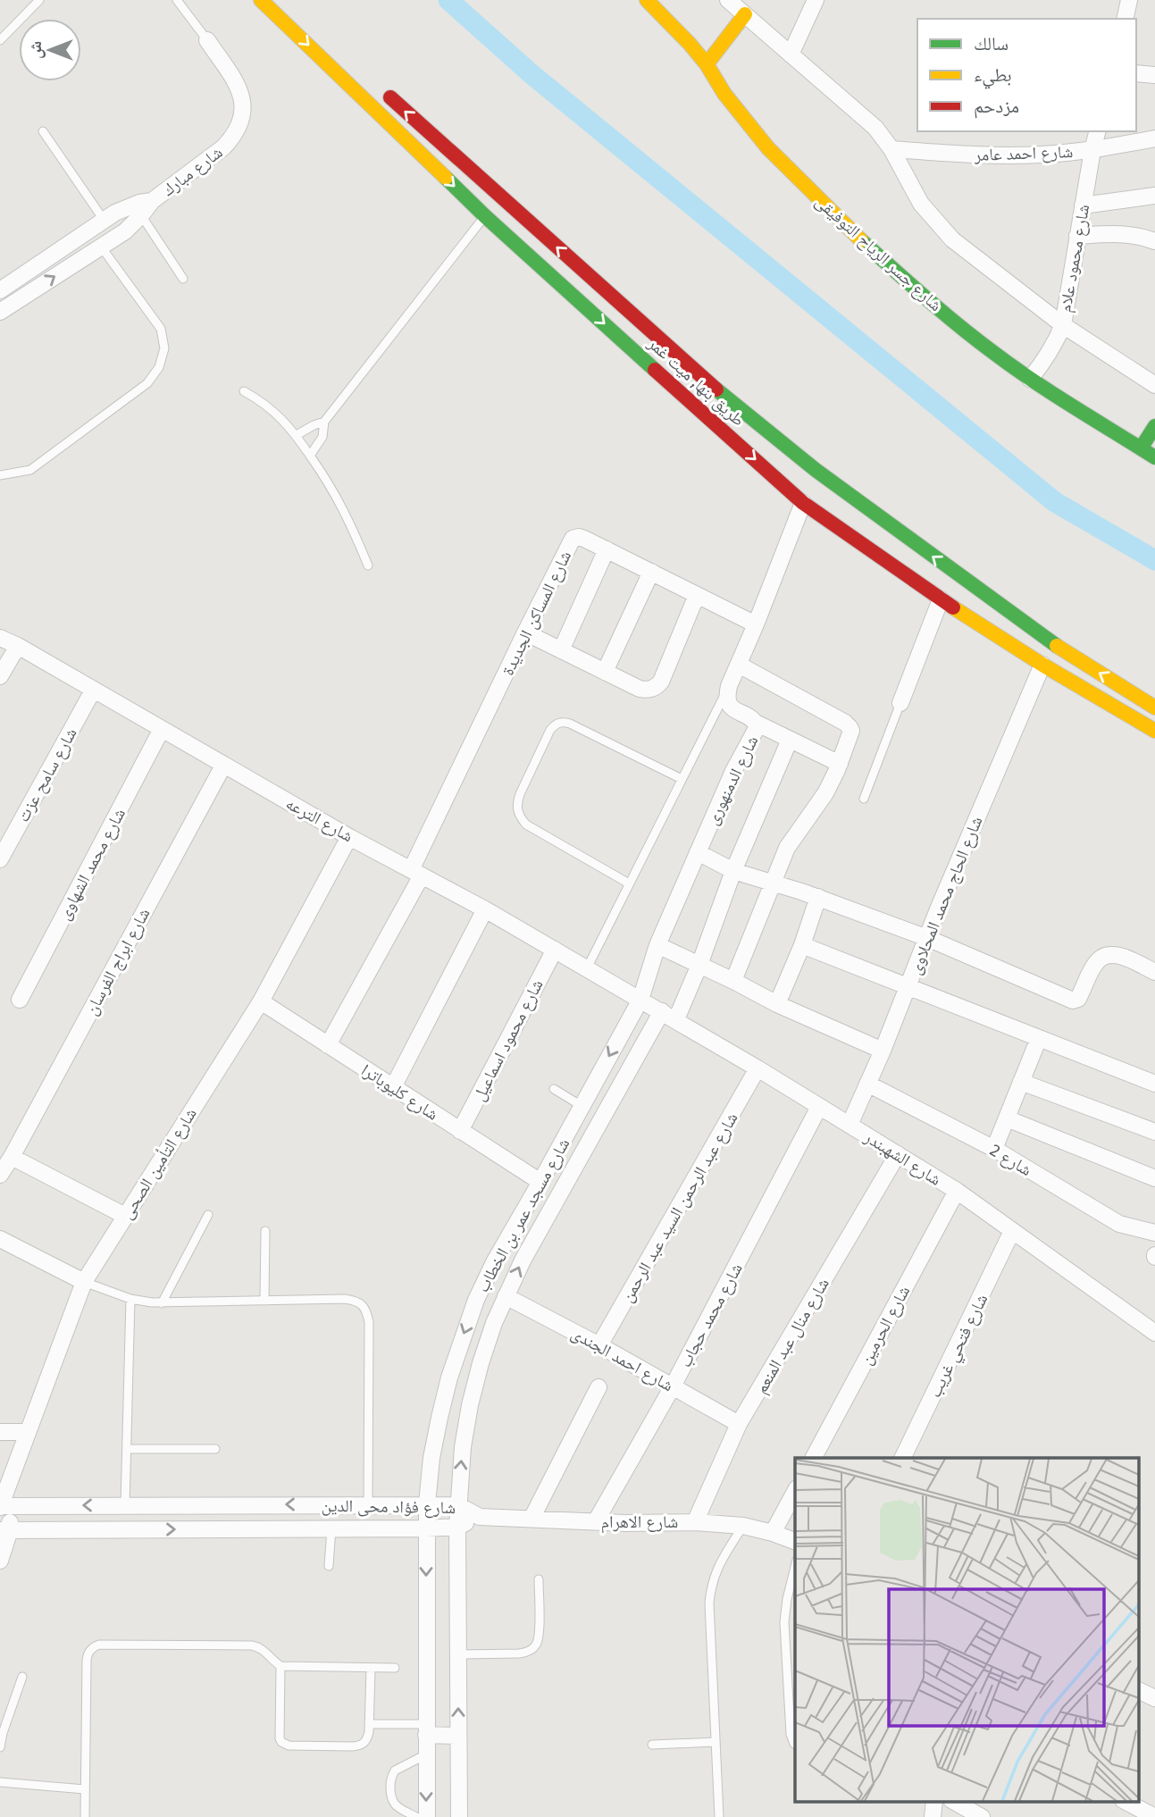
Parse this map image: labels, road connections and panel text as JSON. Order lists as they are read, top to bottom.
{
  "streets": {
    "main road": ["شارع جسر الرياح التوفيقى", "طريق بنها, ميت غمر"],
    "street": [
      "شارع احمد عامر",
      "شارع مبارك",
      "شارع محمود علام",
      "شارع المساكن الجديدة",
      "شارع سامح عزت",
      "شارع الدمنهورى",
      "شارع الترعه",
      "شارع محمد الشهاوى",
      "شارع الحاج محمد المحلاوى",
      "شارع ابراج الفرسان",
      "شارع محمود اسماعيل",
      "شارع كليوباترا",
      "شارع الشهبندر",
      "شارع 2",
      "شارع التأمين الصحى",
      "شارع عبد الرحمن السيد عبد الرحمن",
      "شارع مسجد عمر بن الخطاب",
      "شارع محمد حجاب",
      "شارع الحرمين",
      "شارع منال عبد المنعم",
      "شارع فتحي غريب",
      "شارع احمد الجندى",
      "شارع فؤاد محى الدين",
      "شارع الاهرام"
    ]
  },
  "crossings": [
    ["شارع احمد عامر", "شارع محمود علام"],
    ["شارع جسر الرياح التوفيقى", "شارع محمود علام"],
    ["طريق بنها, ميت غمر", "شارع الحاج محمد المحلاوى"],
    ["شارع المساكن الجديدة", "شارع الترعه"],
    ["شارع المساكن الجديدة", "شارع كليوباترا"],
    ["شارع سامح عزت", "شارع الترعه"],
    ["شارع الدمنهورى", "شارع الترعه"],
    ["شارع الدمنهورى", "شارع الشهبندر"],
    ["شارع الدمنهورى", "شارع مسجد عمر بن الخطاب"],
    ["شارع الترعه", "شارع محمد الشهاوى"],
    ["شارع الترعه", "شارع ابراج الفرسان"],
    ["شارع الترعه", "شارع محمود اسماعيل"],
    ["شارع الترعه", "شارع الشهبندر"],
    ["شارع الترعه", "شارع التأمين الصحى"],
    ["شارع الترعه", "شارع مسجد عمر بن الخطاب"],
    ["شارع الحاج محمد المحلاوى", "شارع الشهبندر"],
    ["شارع الحاج محمد المحلاوى", "شارع 2"],
    ["شارع محمود اسماعيل", "شارع كليوباترا"],
    ["شارع كليوباترا", "شارع التأمين الصحى"],
    ["شارع كليوباترا", "شارع مسجد عمر بن الخطاب"],
    ["شارع الشهبندر", "شارع عبد الرحمن السيد عبد الرحمن"],
    ["شارع الشهبندر", "شارع مسجد عمر بن الخطاب"],
    ["شارع الشهبندر", "شارع محمد حجاب"],
    ["شارع الشهبندر", "شارع الحرمين"],
    ["شارع الشهبندر", "شارع منال عبد المنعم"],
    ["شارع الشهبندر", "شارع فتحي غريب"],
    ["شارع التأمين الصحى", "شارع فؤاد محى الدين"],
    ["شارع عبد الرحمن السيد عبد الرحمن", "شارع احمد الجندى"],
    ["شارع مسجد عمر بن الخطاب", "شارع احمد الجندى"],
    ["شارع مسجد عمر بن الخطاب", "شارع فؤاد محى الدين"],
    ["شارع محمد حجاب", "شارع احمد الجندى"],
    ["شارع محمد حجاب", "شارع الاهرام"],
    ["شارع منال عبد المنعم", "شارع احمد الجندى"],
    ["شارع منال عبد المنعم", "شارع الاهرام"],
    ["شارع فؤاد محى الدين", "شارع الاهرام"]
  ],
  "legend": ["سالك", "بطيء", "مزدحم"],
  "north": "left"
}
